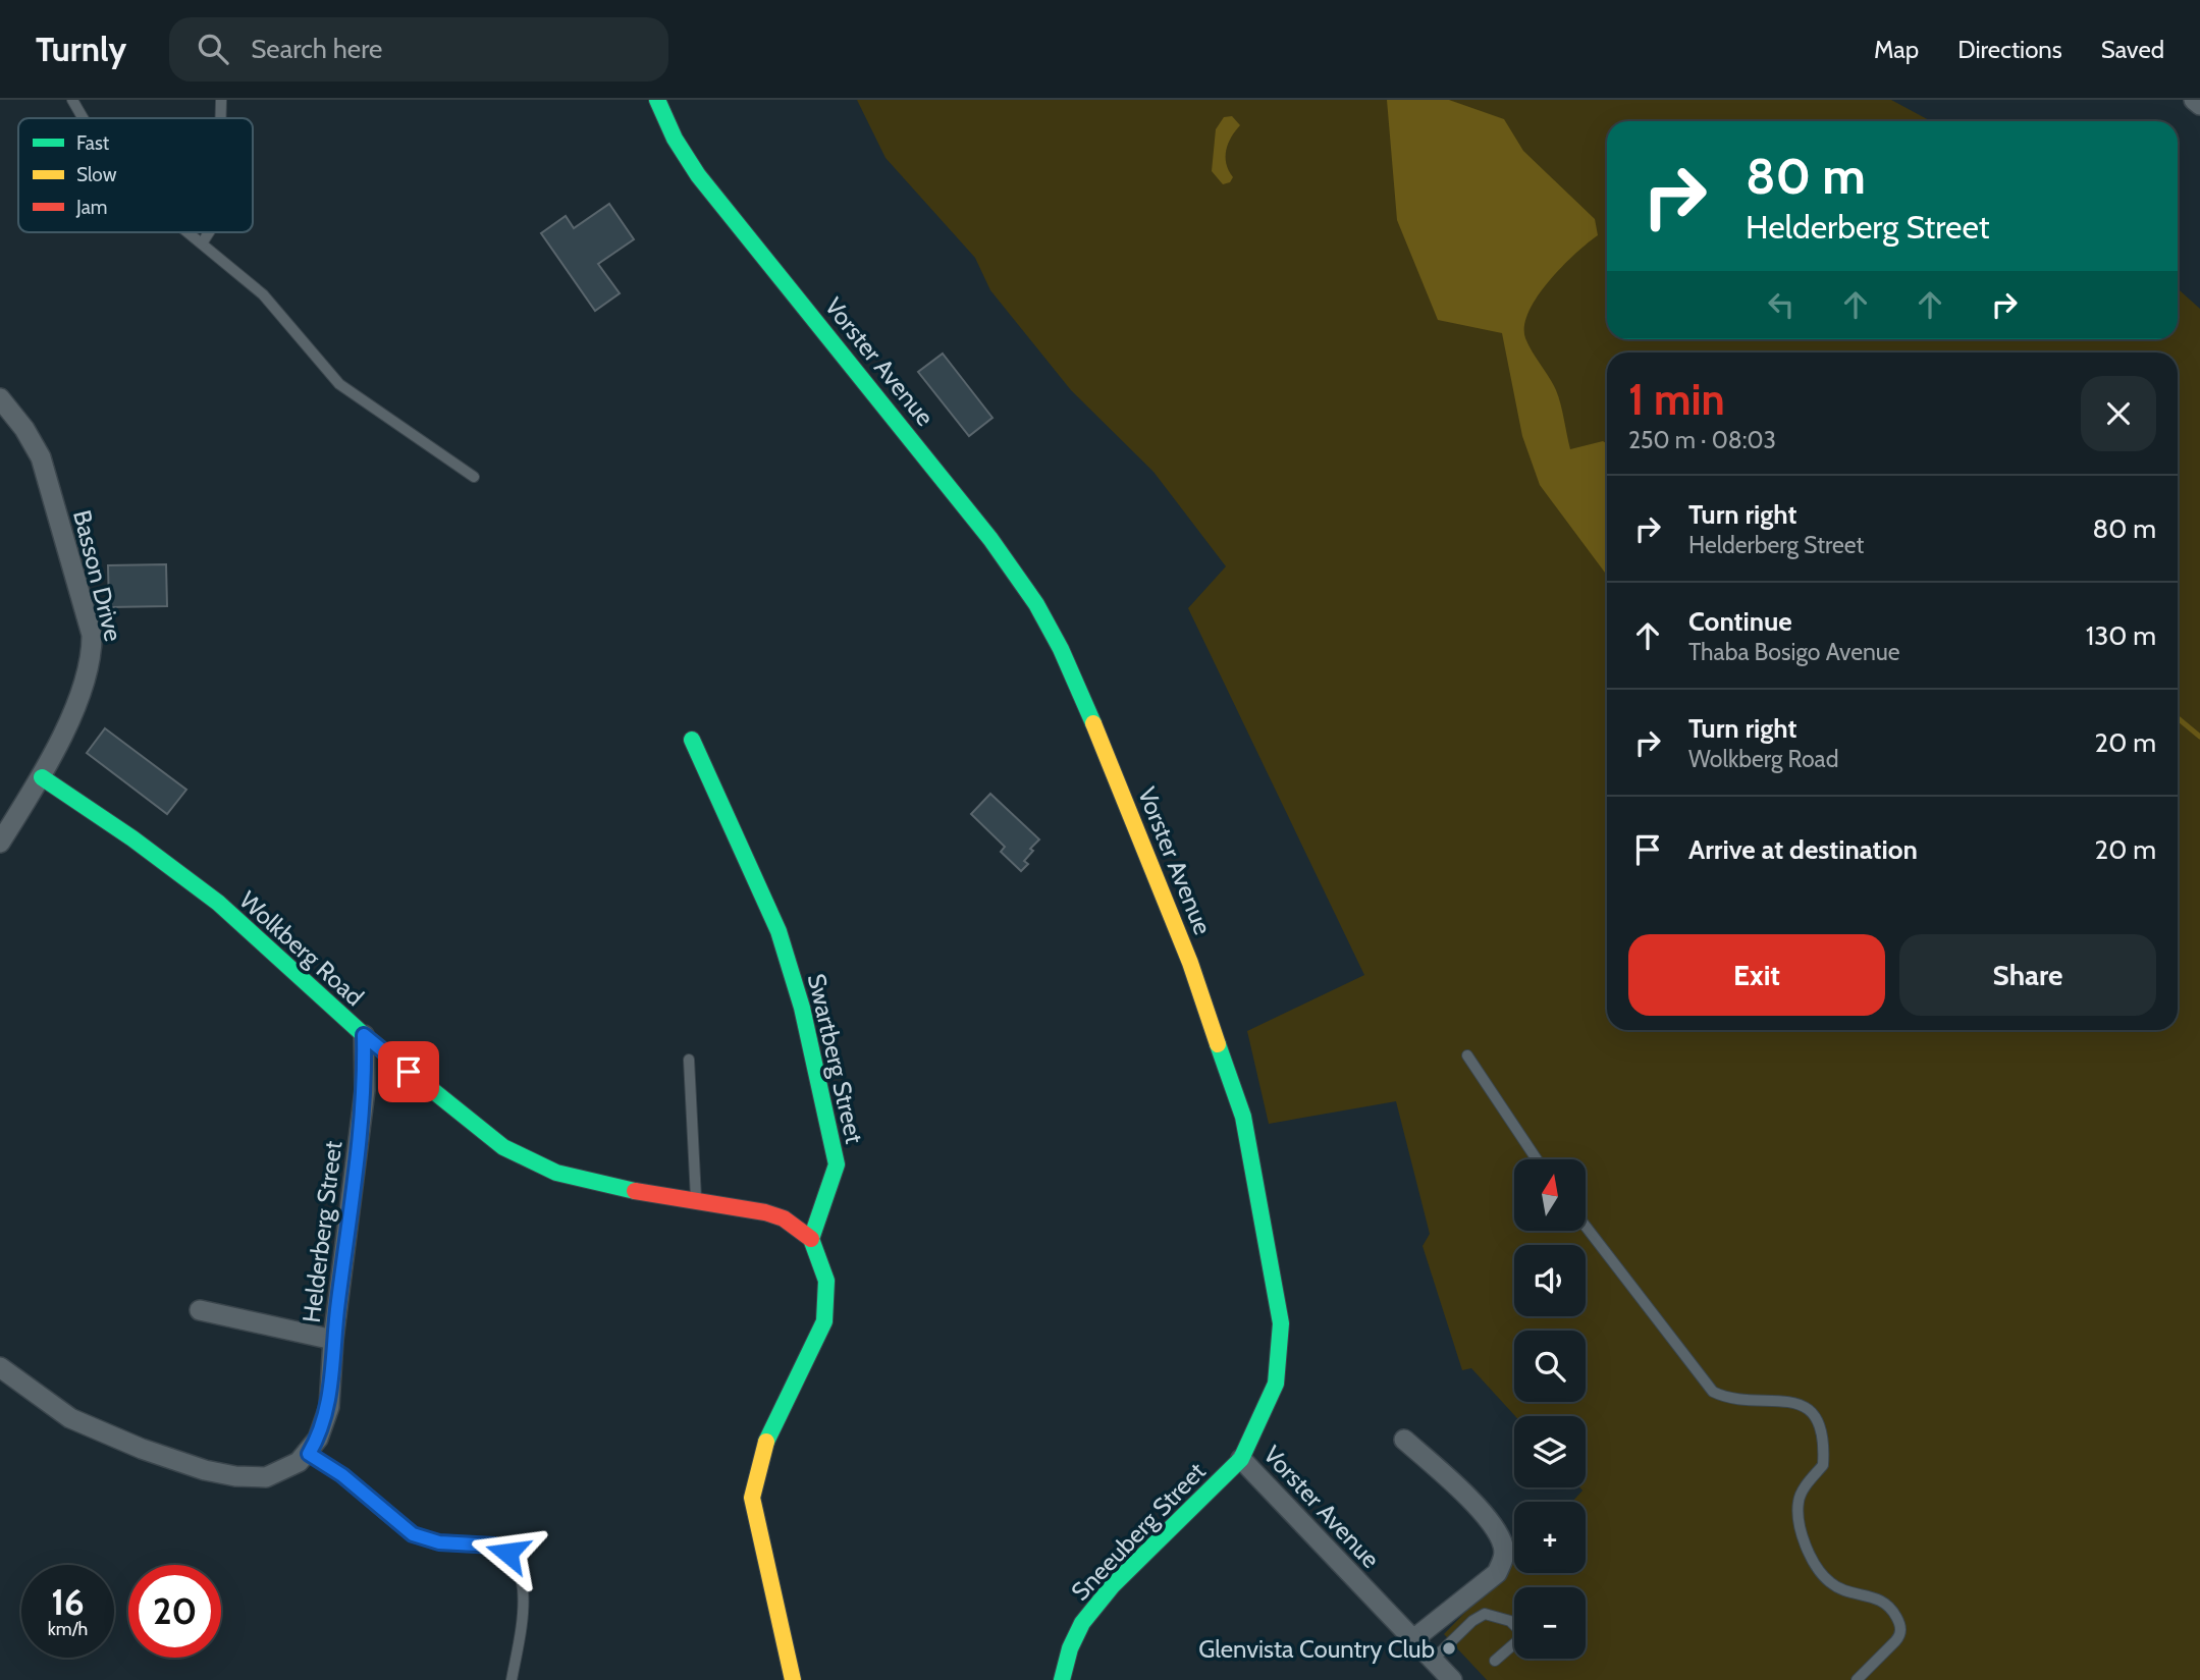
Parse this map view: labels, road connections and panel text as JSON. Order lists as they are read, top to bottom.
{
  "streets": {
    "street": [
      "Vorster Avenue",
      "Basson Drive",
      "Wolkberg Road",
      "Swartberg Street",
      "Helderberg Street",
      "Sneeuberg Street"
    ]
  },
  "crossings": [
    ["Vorster Avenue", "Sneeuberg Street"],
    ["Basson Drive", "Wolkberg Road"],
    ["Wolkberg Road", "Swartberg Street"],
    ["Wolkberg Road", "Helderberg Street"]
  ],
  "places": ["Glenvista Country Club"],
  "legend": ["Fast", "Slow", "Jam"],
  "north": "top",
  "page": {
    "header": "Turnly",
    "search": "Search here",
    "nav": ["Map", "Directions", "Saved"],
    "turn": ["80 m", "Helderberg Street"],
    "heading": ["1 min", "250 m · 08:03"],
    "list": [
      {
        "name": "Turn right",
        "note": "Helderberg Street",
        "value": "80 m"
      },
      {
        "name": "Continue",
        "note": "Thaba Bosigo Avenue",
        "value": "130 m"
      },
      {
        "name": "Turn right",
        "note": "Wolkberg Road",
        "value": "20 m"
      },
      {
        "name": "Arrive at destination",
        "value": "20 m"
      }
    ],
    "buttons": ["Exit", "Share"],
    "map_buttons": ["+", "−"],
    "speed": "16 km/h",
    "limit": "20"
  }
}
